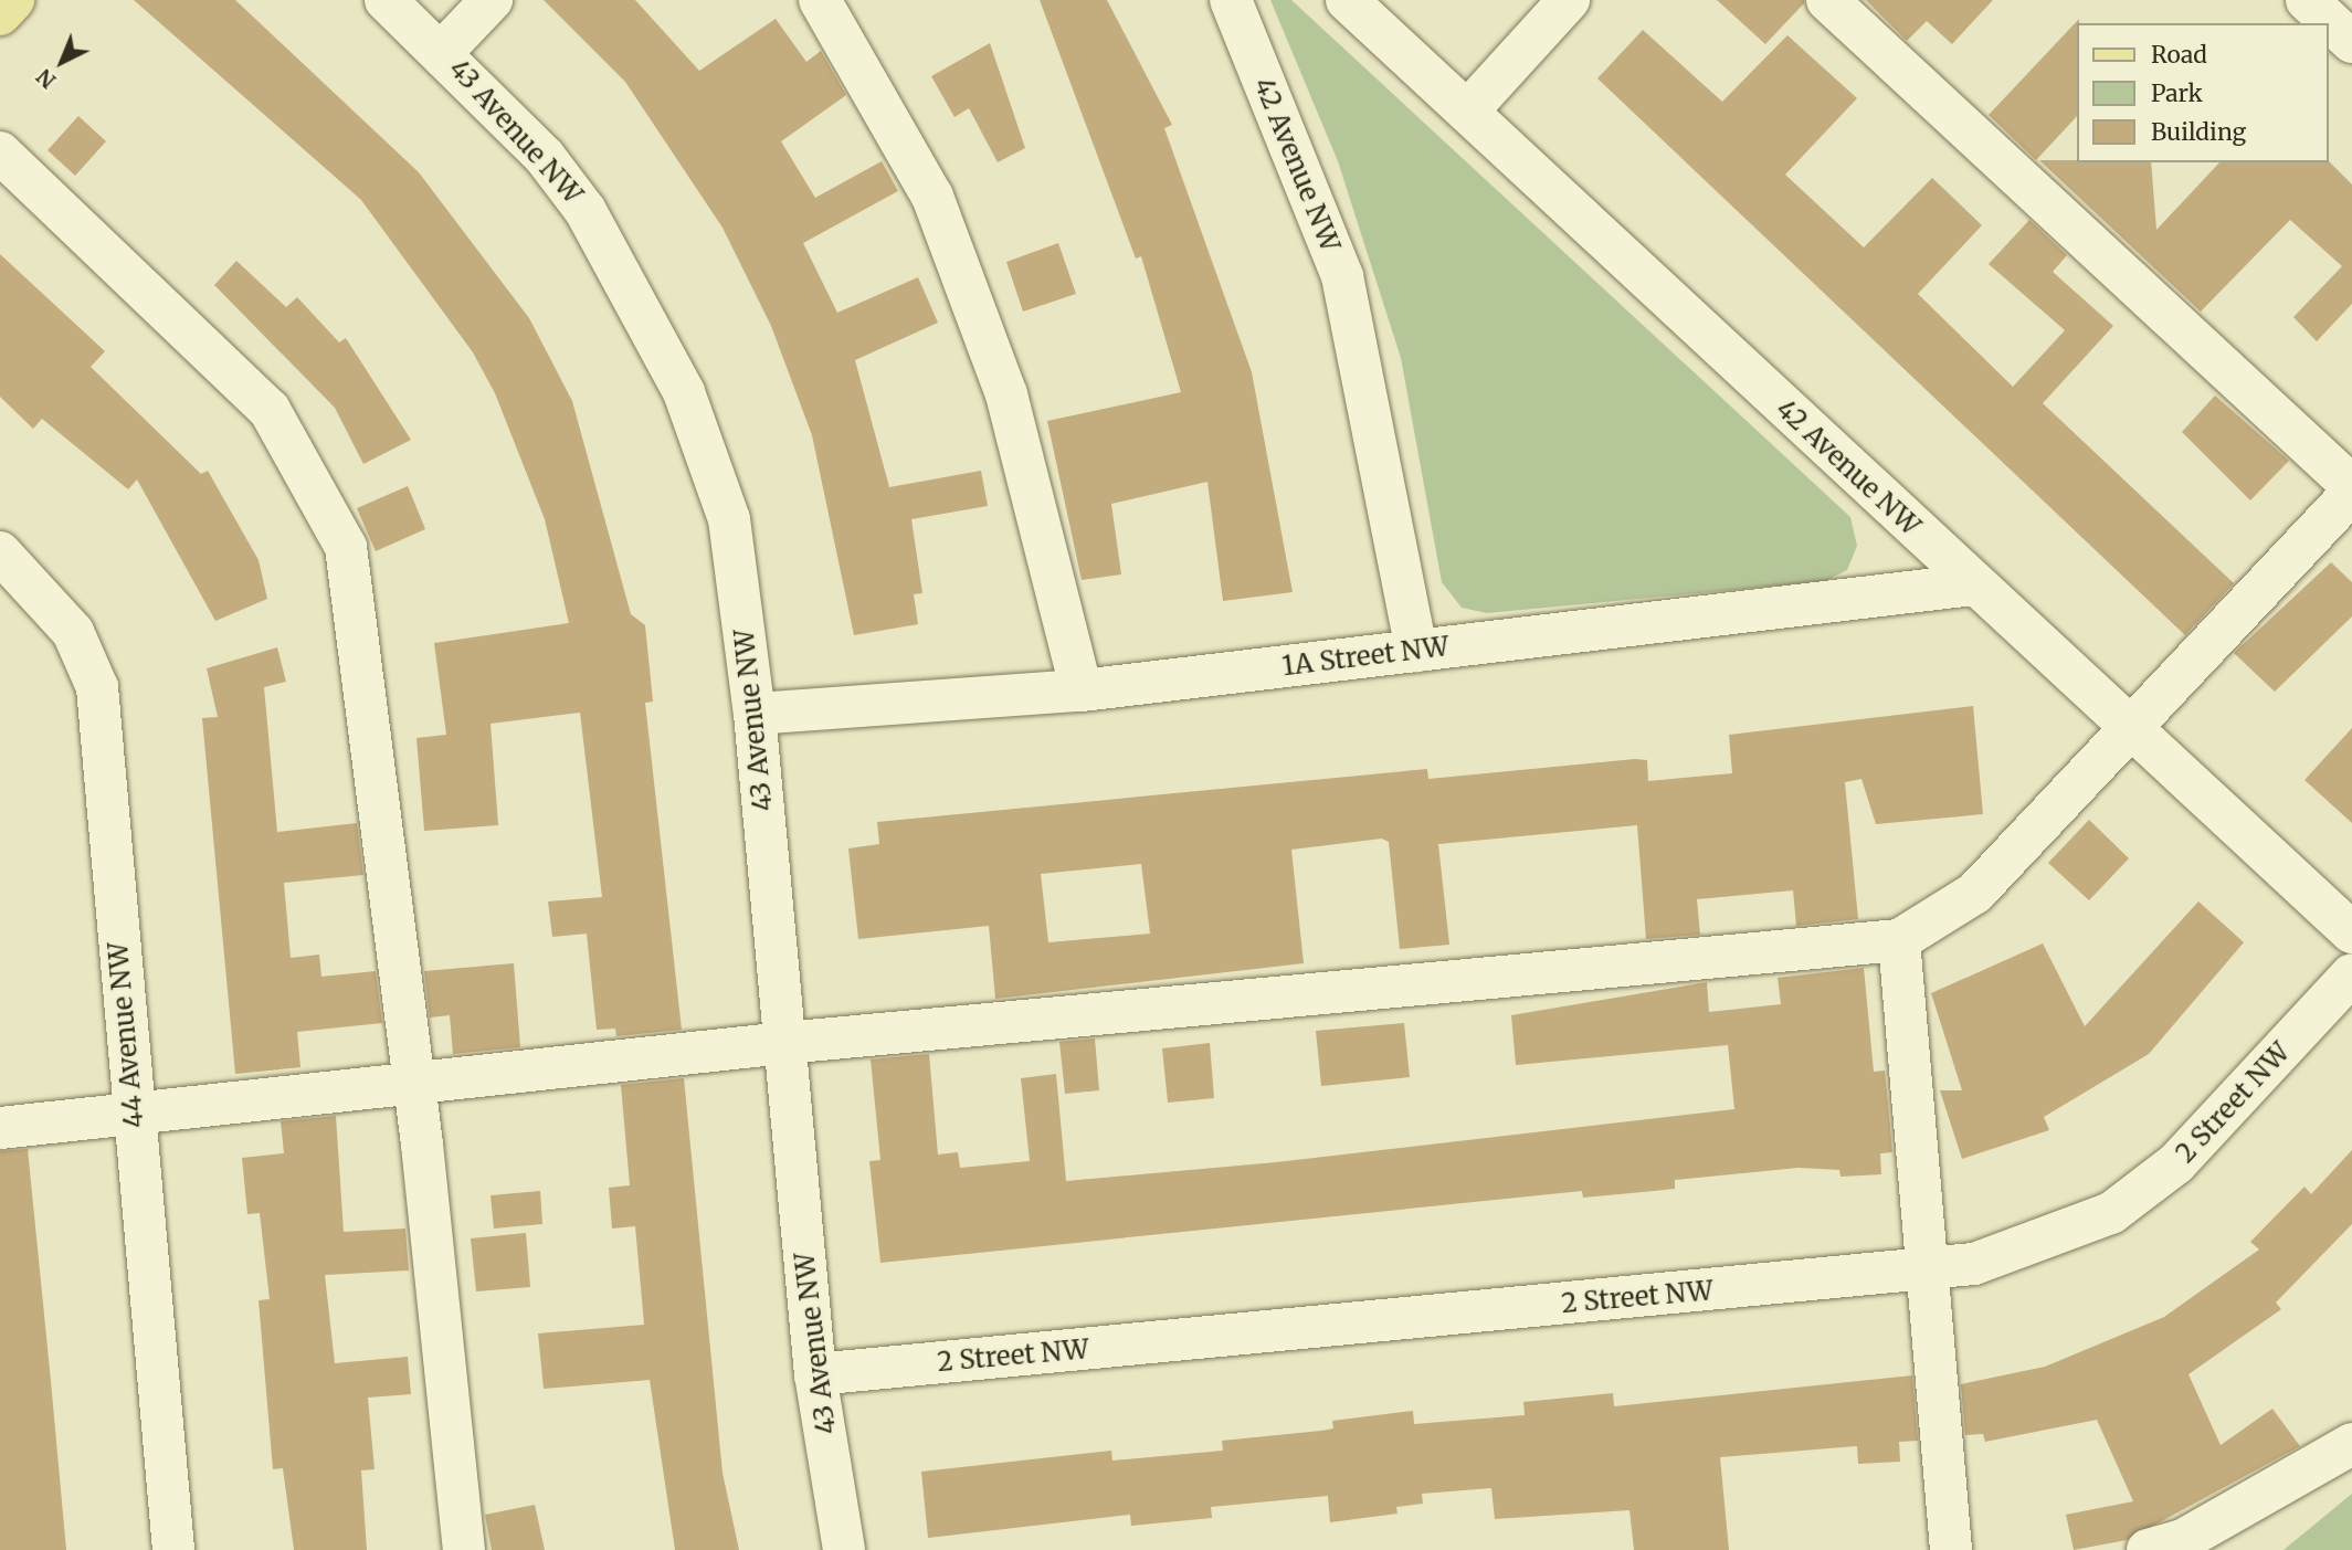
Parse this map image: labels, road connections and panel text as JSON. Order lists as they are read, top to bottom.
{
  "streets": {
    "street": [
      "43 Avenue NW",
      "42 Avenue NW",
      "1A Street NW",
      "44 Avenue NW",
      "2 Street NW"
    ]
  },
  "crossings": [
    ["43 Avenue NW", "1A Street NW"],
    ["43 Avenue NW", "2 Street NW"],
    ["42 Avenue NW", "1A Street NW"]
  ],
  "legend": ["Road", "Park", "Building"],
  "north": "bottom left"
}
